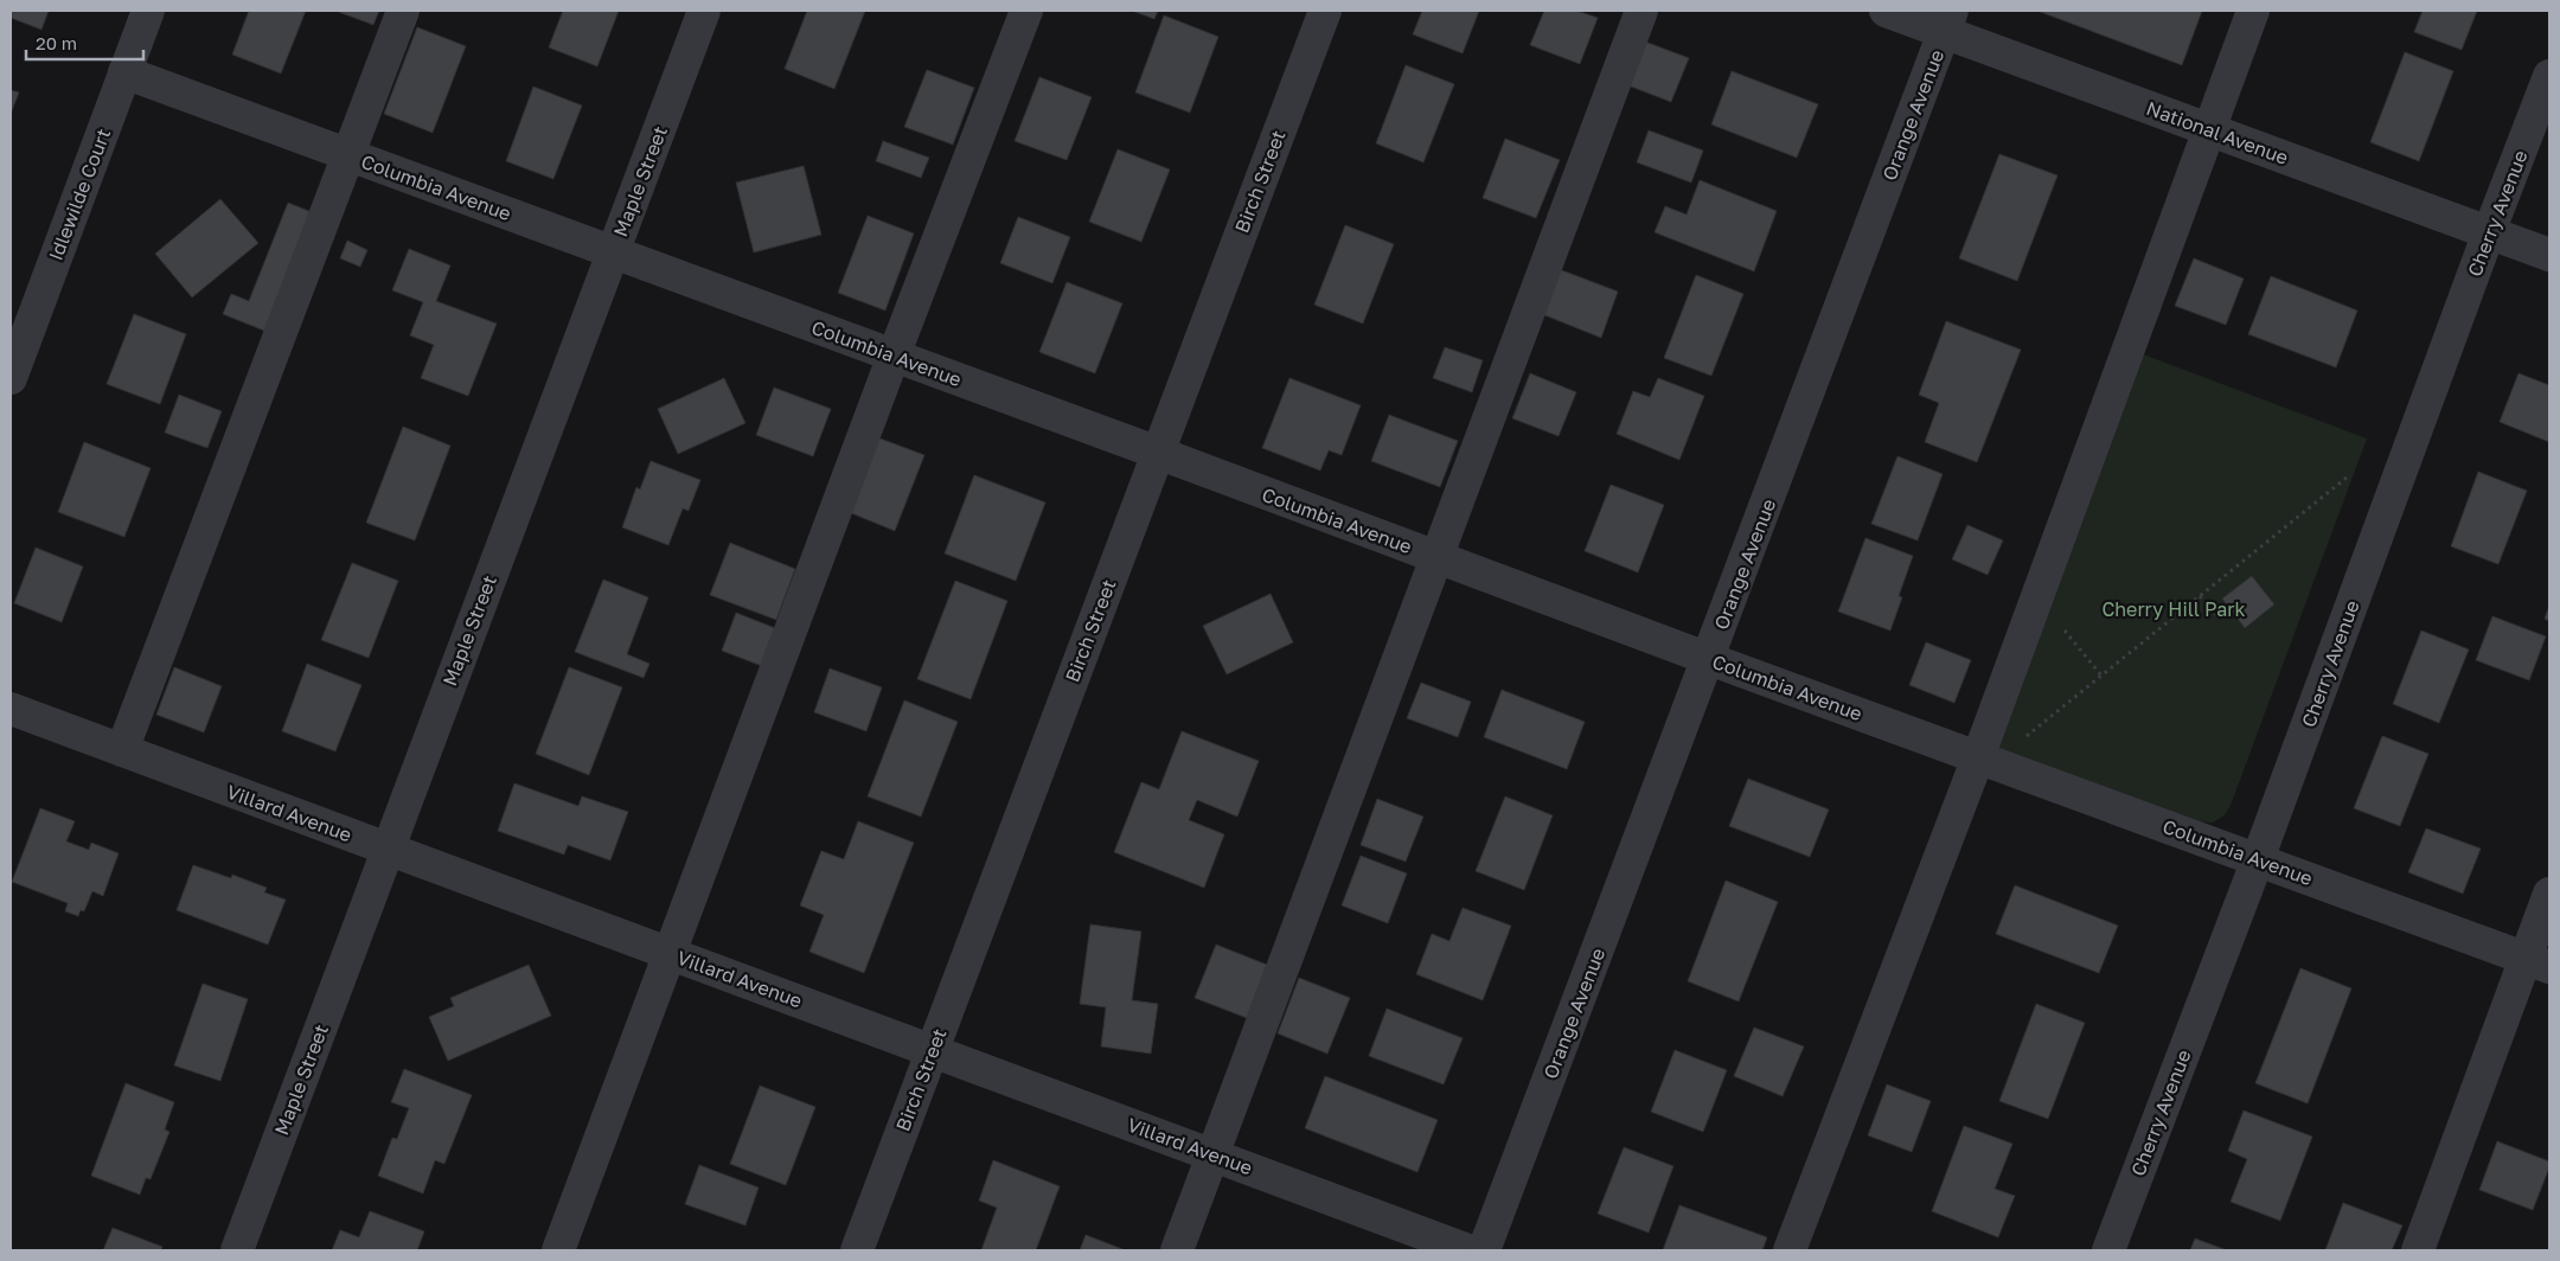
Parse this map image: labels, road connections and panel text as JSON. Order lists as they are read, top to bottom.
{
  "streets": {
    "street": [
      "Orange Avenue",
      "National Avenue",
      "Maple Street",
      "Birch Street",
      "Columbia Avenue",
      "Idlewilde Court",
      "Cherry Avenue",
      "Villard Avenue"
    ]
  },
  "crossings": [
    ["Orange Avenue", "National Avenue"],
    ["Orange Avenue", "Columbia Avenue"],
    ["National Avenue", "Cherry Avenue"],
    ["Maple Street", "Columbia Avenue"],
    ["Maple Street", "Villard Avenue"],
    ["Birch Street", "Columbia Avenue"],
    ["Birch Street", "Villard Avenue"],
    ["Columbia Avenue", "Idlewilde Court"],
    ["Columbia Avenue", "Cherry Avenue"]
  ],
  "parks": ["Cherry Hill Park"],
  "scale_bar": "20 m"
}
